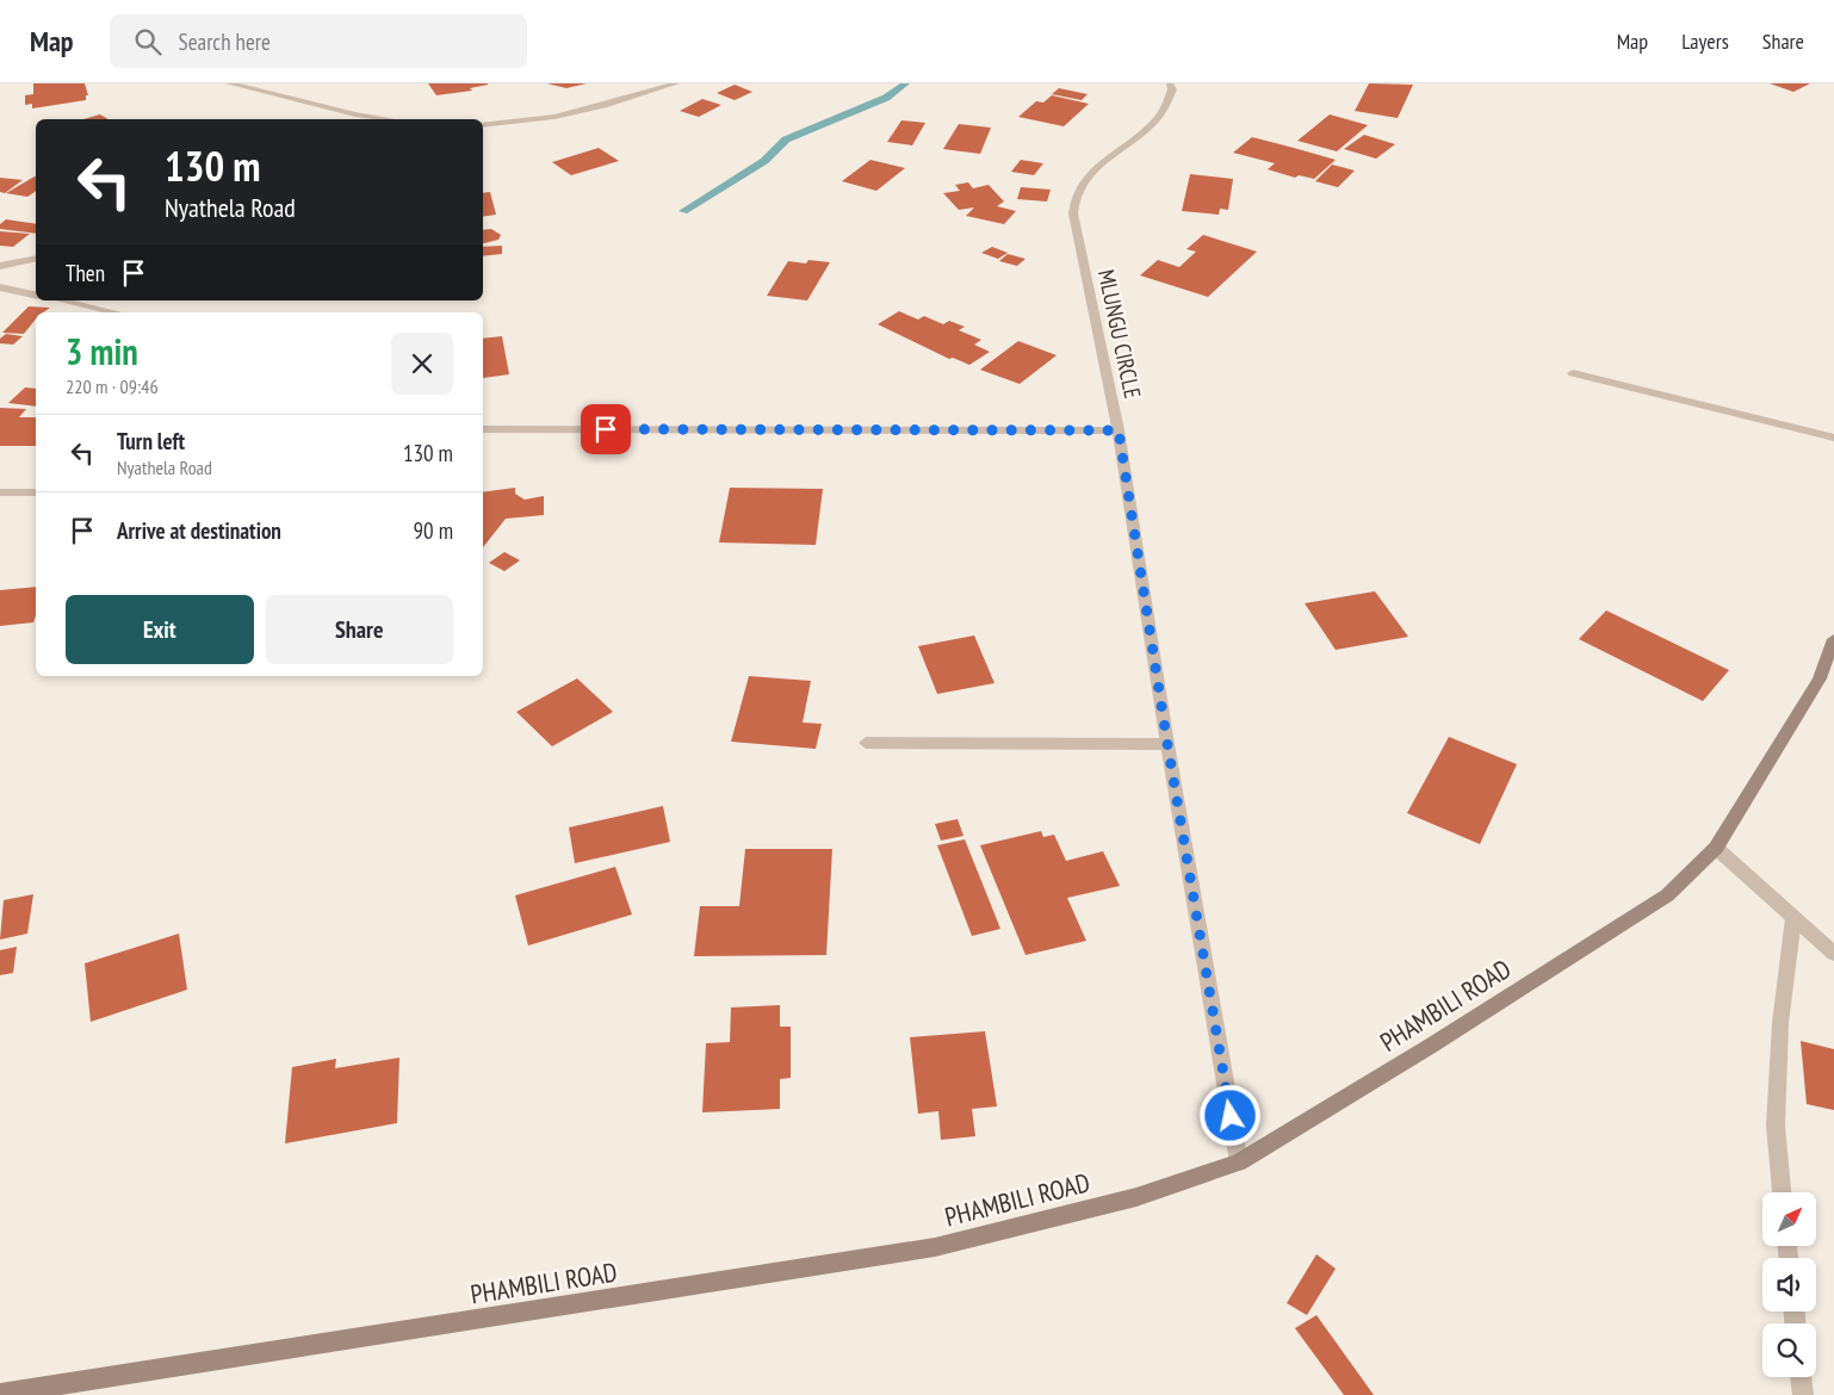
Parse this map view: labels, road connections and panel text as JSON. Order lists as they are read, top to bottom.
{
  "streets": {
    "street": ["MLUNGU CIRCLE", "PHAMBILI ROAD"]
  },
  "crossings": [
    ["MLUNGU CIRCLE", "PHAMBILI ROAD"]
  ],
  "north": "top right",
  "page": {
    "header": "Map",
    "search": "Search here",
    "nav": ["Map", "Layers", "Share"],
    "turn": ["130 m", "Nyathela Road"],
    "then": "Then",
    "heading": ["3 min", "220 m · 09:46"],
    "list": [
      {
        "name": "Turn left",
        "note": "Nyathela Road",
        "value": "130 m"
      },
      {
        "name": "Arrive at destination",
        "value": "90 m"
      }
    ],
    "buttons": ["Exit", "Share"]
  }
}
